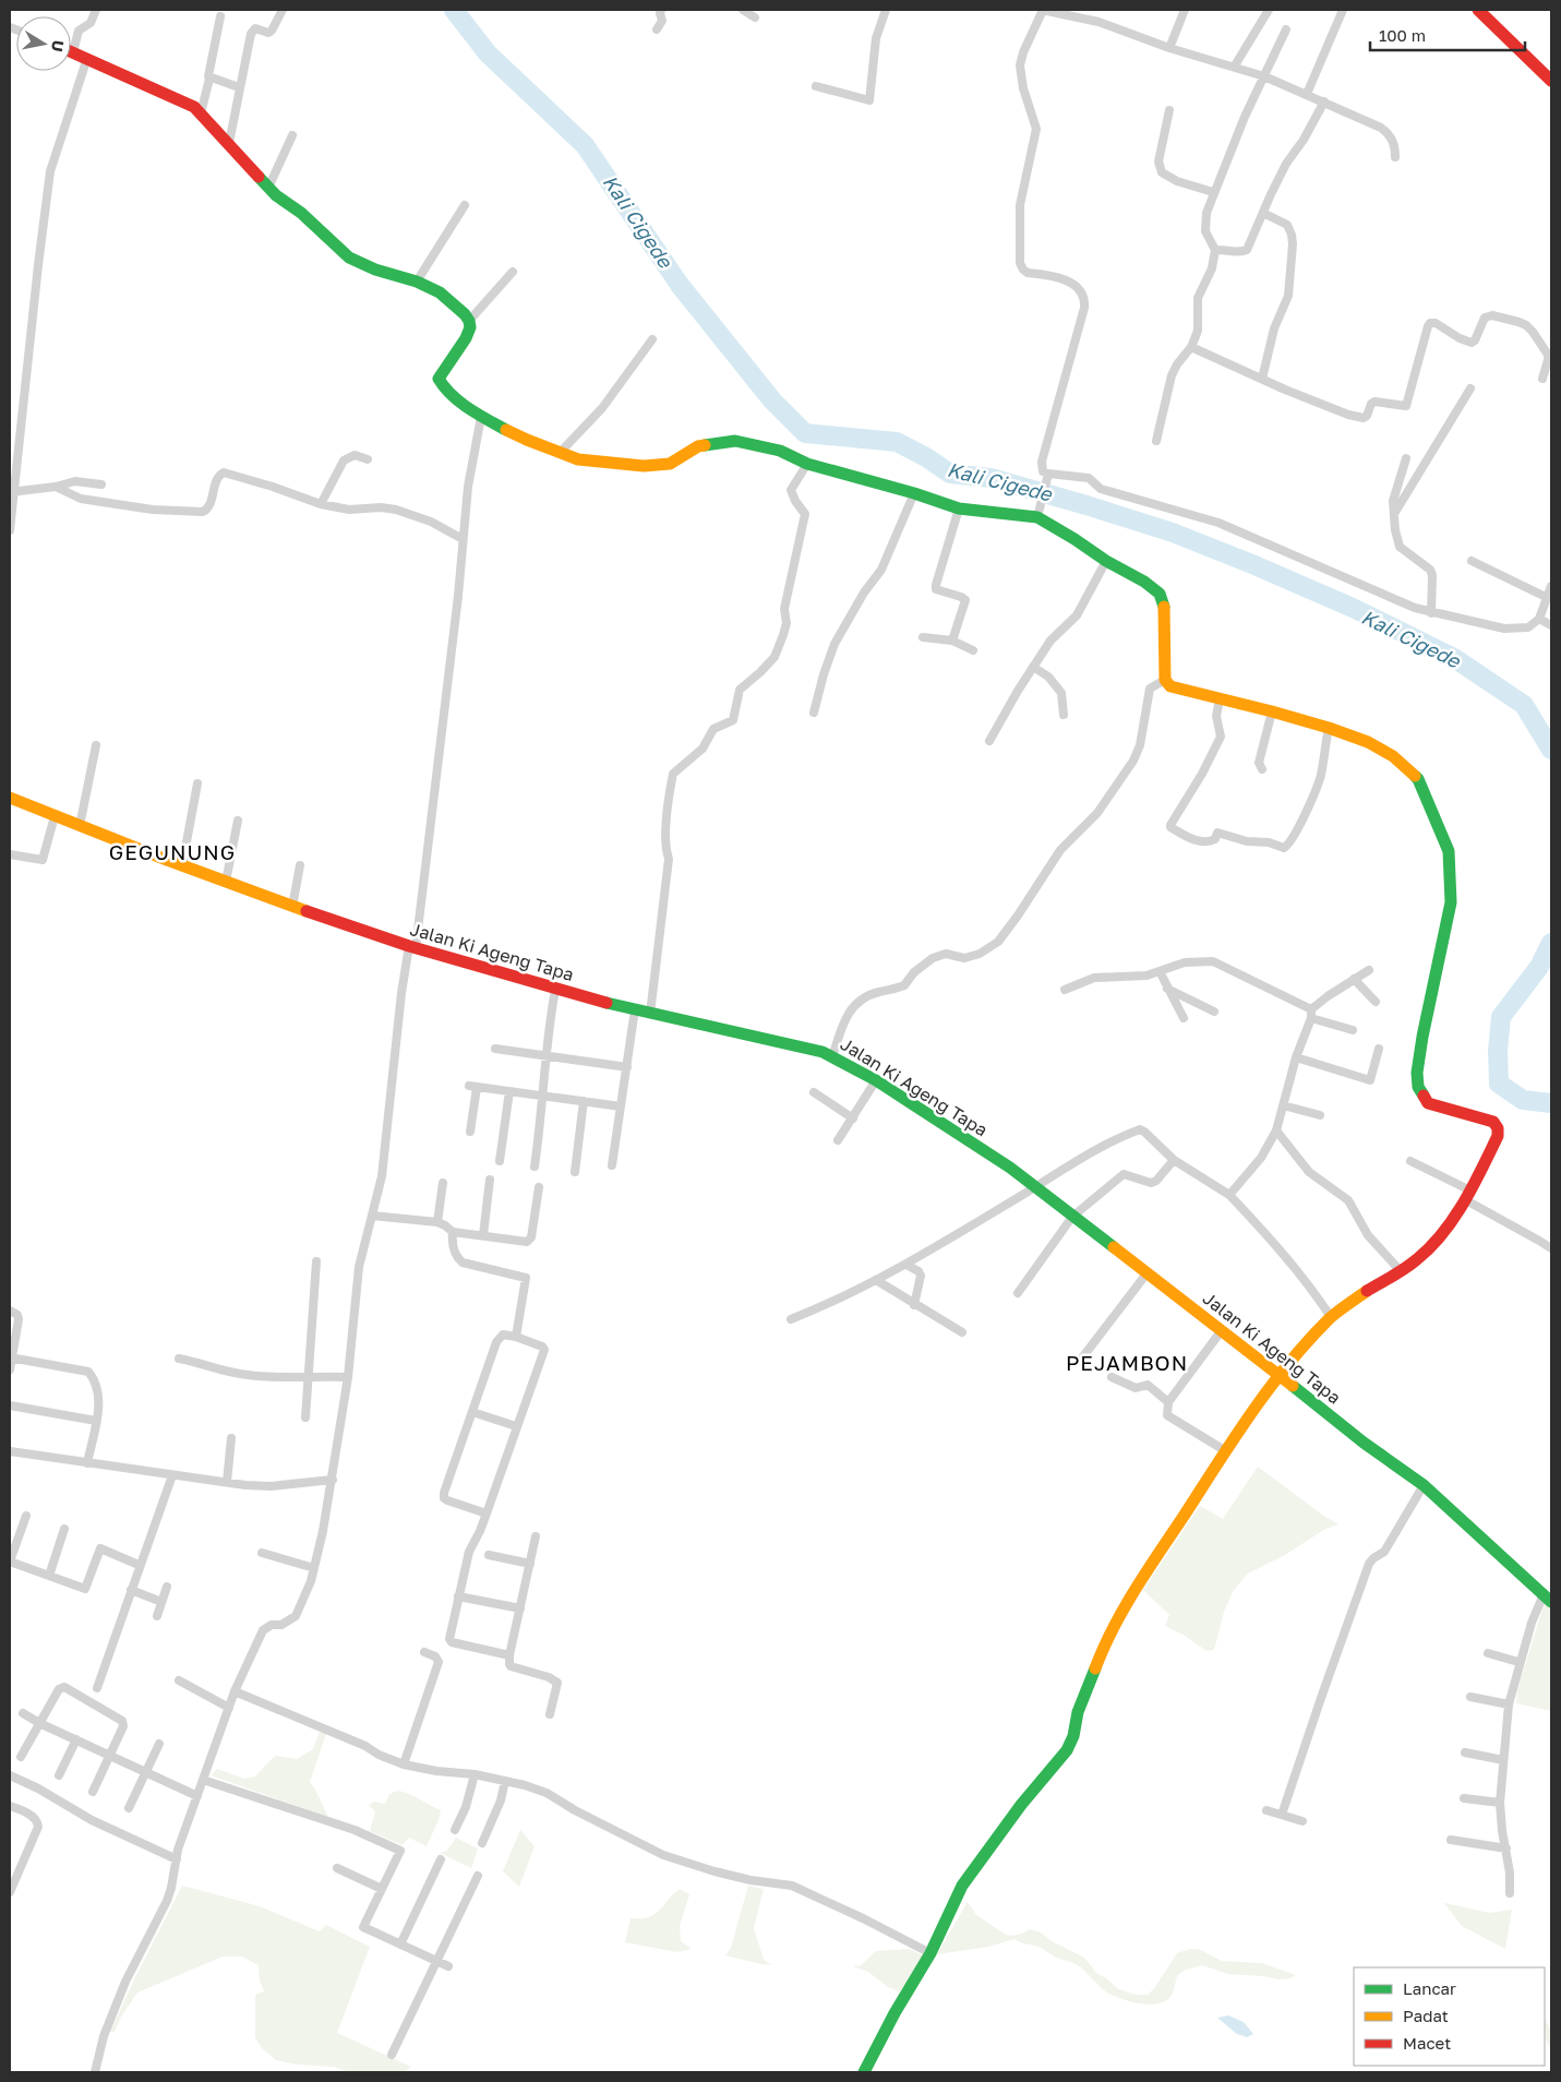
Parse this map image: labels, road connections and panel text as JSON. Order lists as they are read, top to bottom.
{
  "streets": {
    "street": ["Jalan Ki Ageng Tapa"]
  },
  "districts": ["GEGUNUNG", "PEJAMBON"],
  "water": ["Kali Cigede"],
  "legend": ["Lancar", "Padat", "Macet"],
  "scale_bar": "100 m",
  "north": "right"
}
